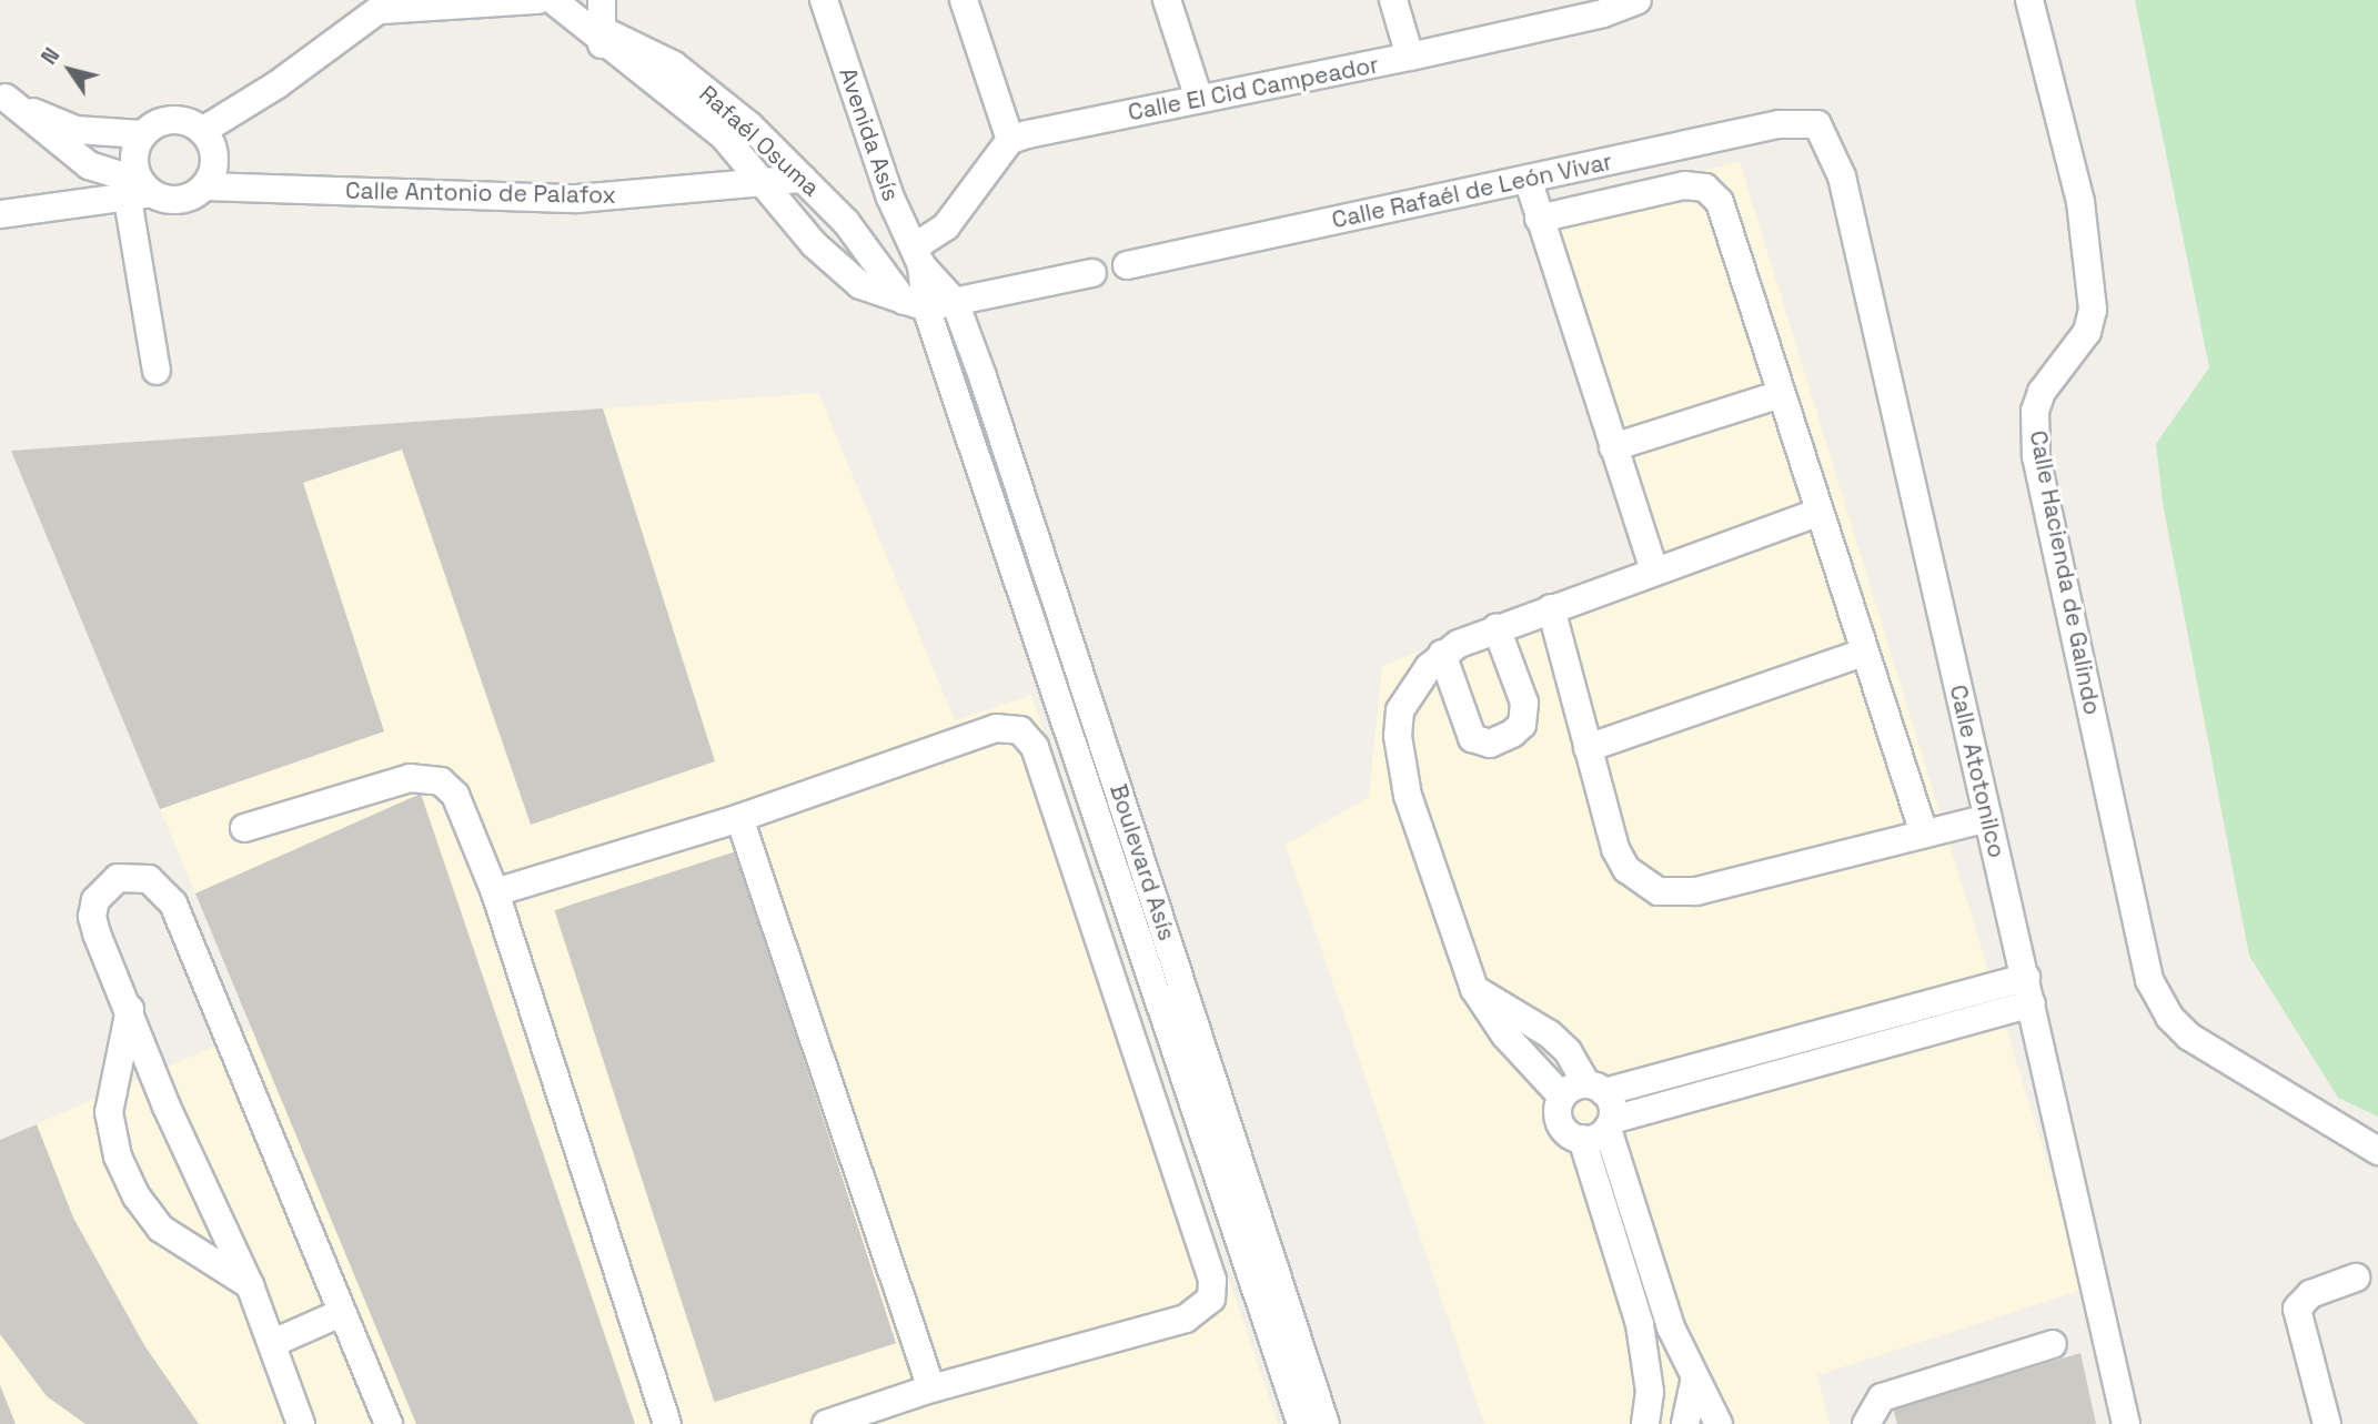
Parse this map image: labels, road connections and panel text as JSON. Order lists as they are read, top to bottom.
{
  "streets": {
    "street": [
      "Calle El Cid Campeador",
      "Avenida Asís",
      "Rafaél Osuma",
      "Calle Rafaél de León Vivar",
      "Calle Antonio de Palafox",
      "Calle Hacienda de Galindo",
      "Calle Atotonilco",
      "Boulevard Asís"
    ]
  },
  "crossings": [
    ["Avenida Asís", "Rafaél Osuma"],
    ["Avenida Asís", "Boulevard Asís"],
    ["Rafaél Osuma", "Calle Antonio de Palafox"],
    ["Rafaél Osuma", "Boulevard Asís"],
    ["Calle Rafaél de León Vivar", "Calle Atotonilco"]
  ],
  "north": "top left"
}
